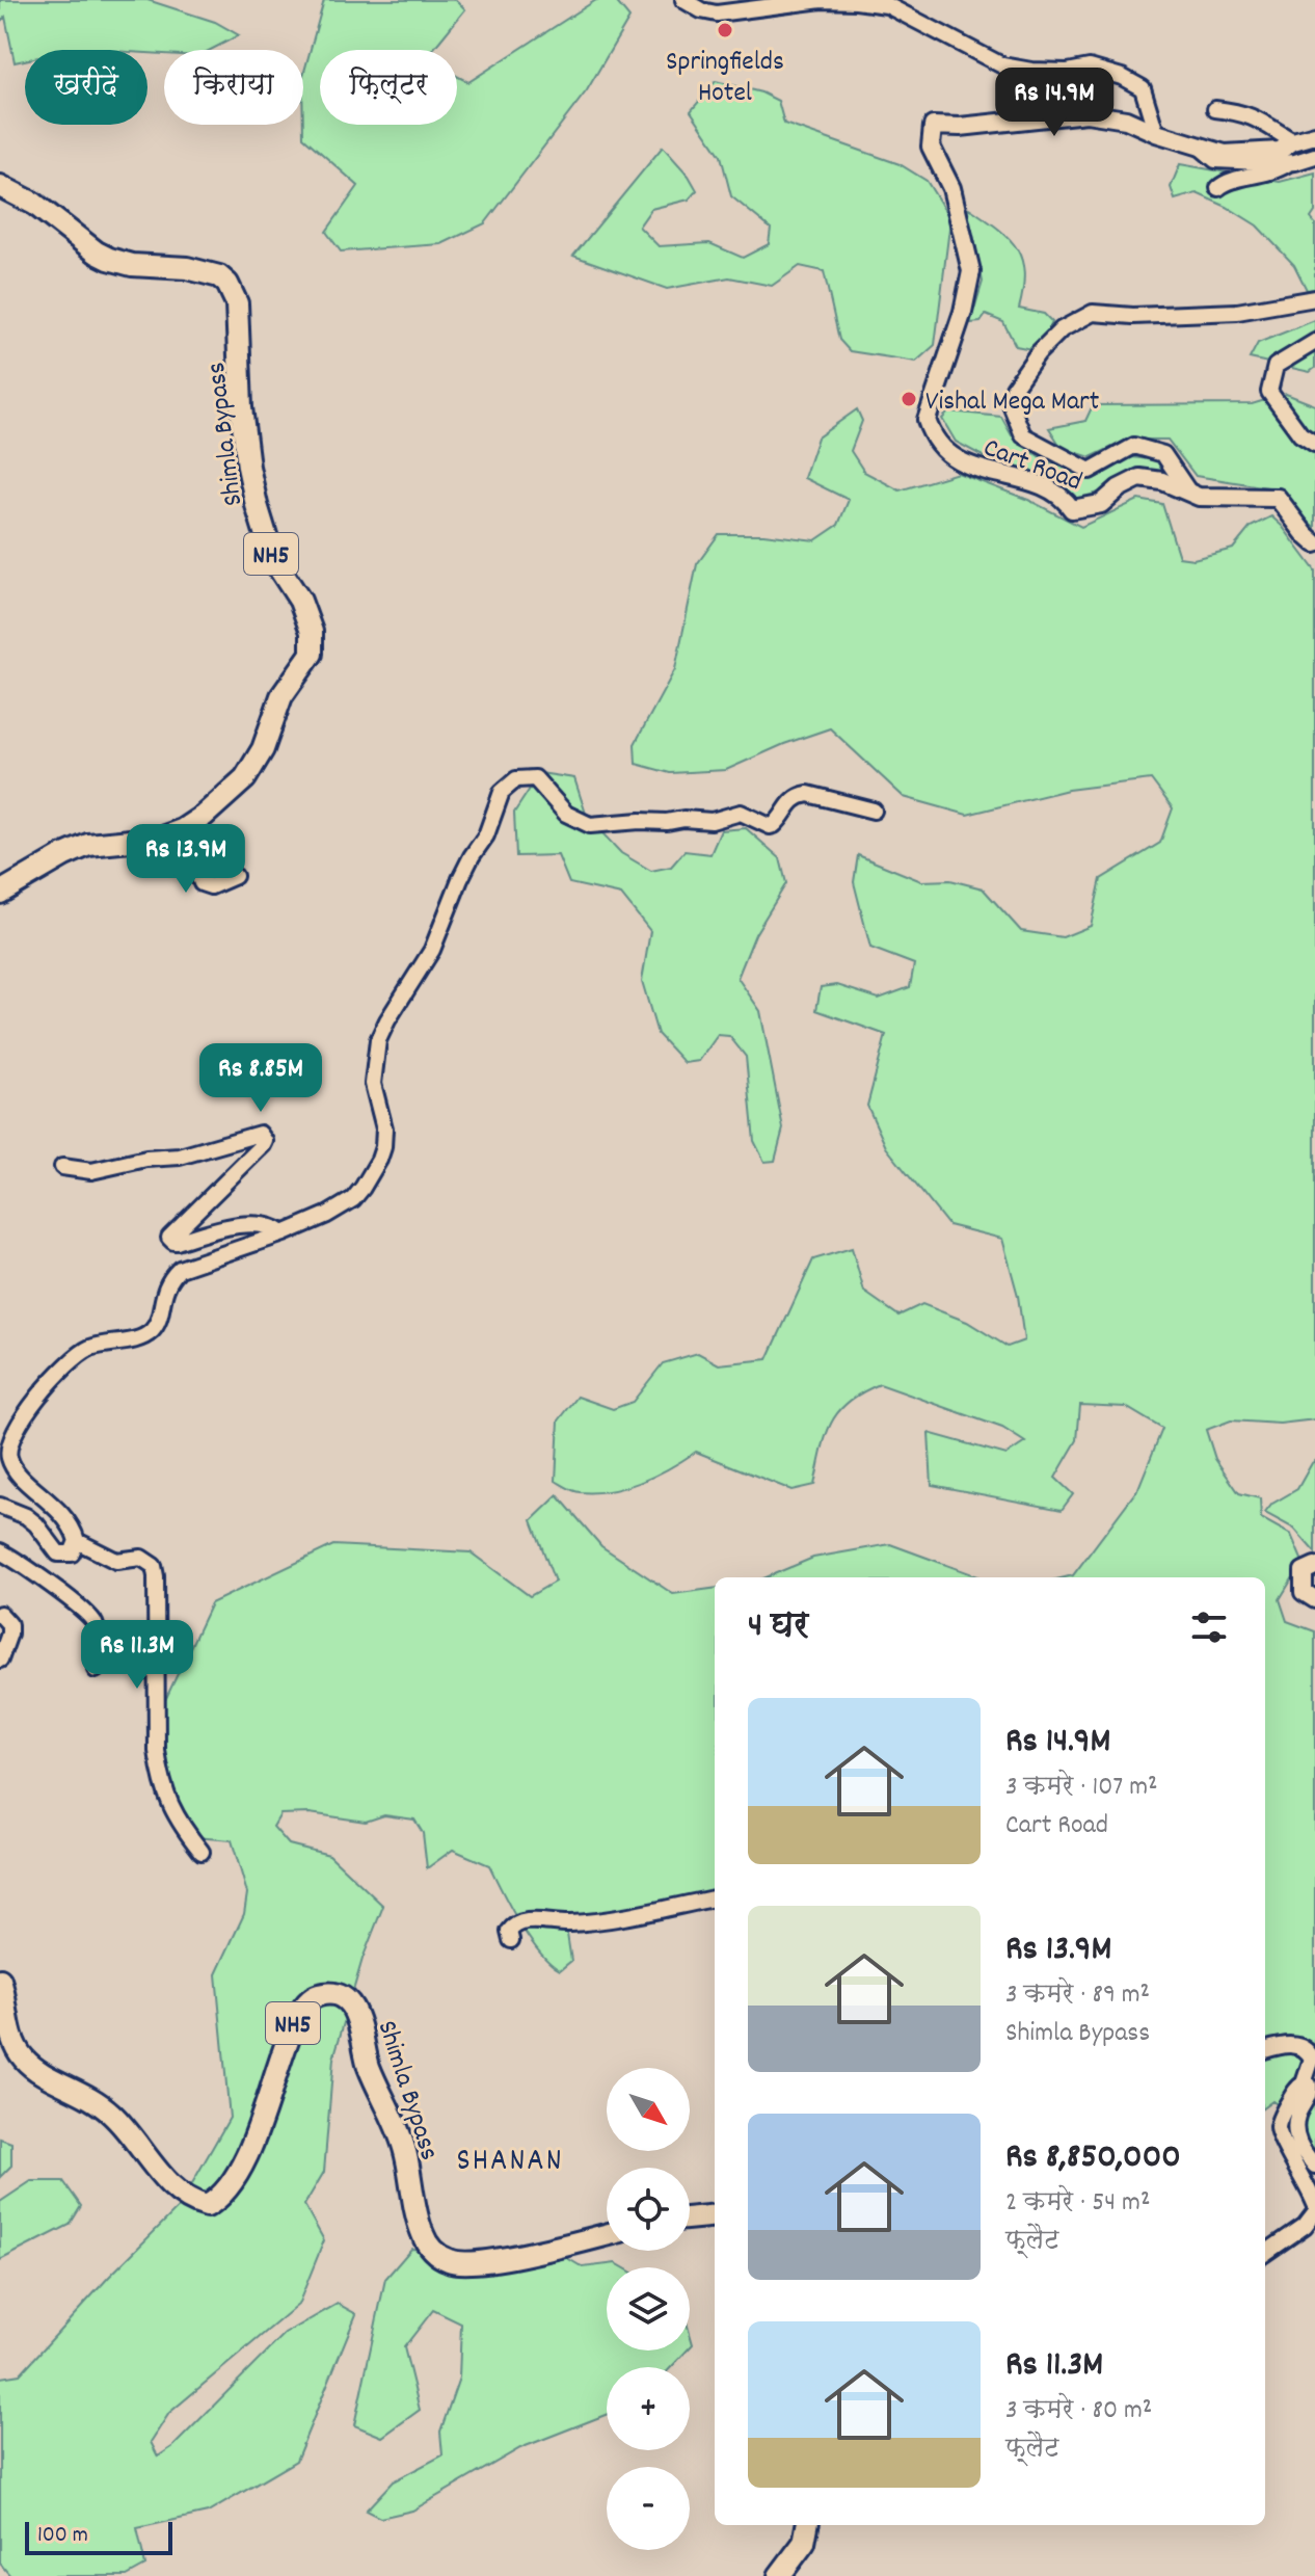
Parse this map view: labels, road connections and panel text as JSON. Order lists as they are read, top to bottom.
{
  "streets": {
    "highway": ["Shimla Bypass", "NH5"],
    "main road": ["Cart Road"]
  },
  "districts": ["SHANAN"],
  "places": ["Springfields Hotel", "Vishal Mega Mart"],
  "scale_bar": "100 m",
  "north": "bottom right",
  "page": {
    "chip": ["खरीदें", "किराया", "फ़िल्टर"],
    "price": [
      "Rs 14.9M",
      "Rs 13.9M",
      "Rs 8.85M",
      "Rs 11.3M"
    ],
    "heading": "4 घर",
    "list": [
      {
        "name": "Rs 14.9M",
        "note": "3 कमरे · 107 m² · Cart Road"
      },
      {
        "name": "Rs 13.9M",
        "note": "3 कमरे · 89 m² · Shimla Bypass"
      },
      {
        "name": "Rs 8,850,000",
        "note": "2 कमरे · 54 m² · फ़्लैट"
      },
      {
        "name": "Rs 11.3M",
        "note": "3 कमरे · 80 m² · फ़्लैट"
      }
    ],
    "map_buttons": ["+", "−"],
    "scale": "100 m"
  }
}
